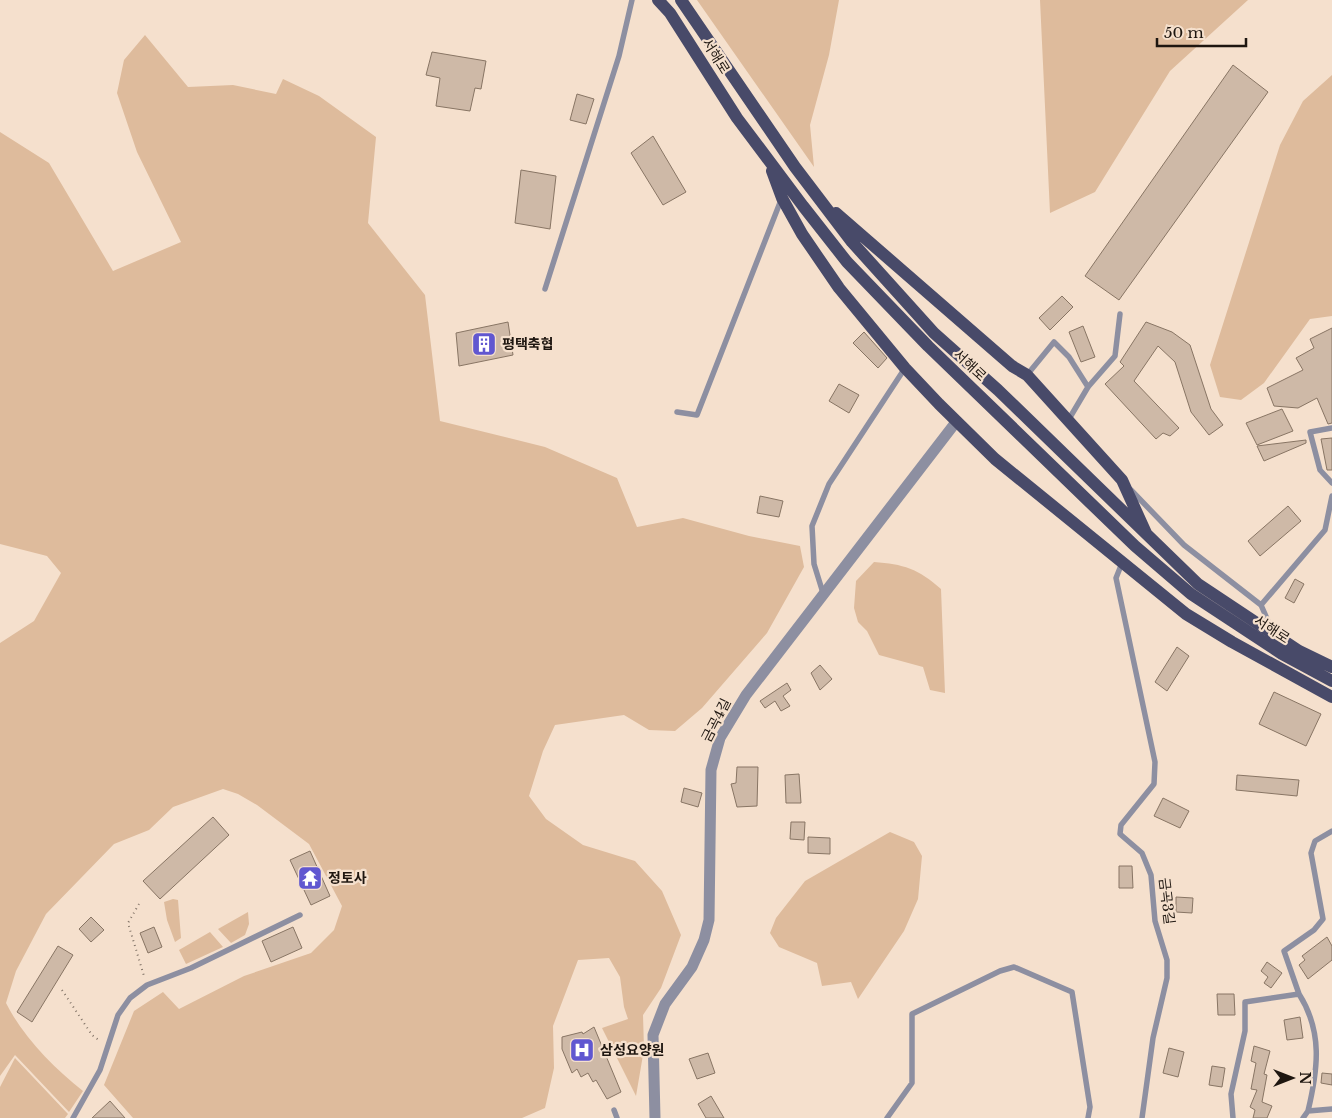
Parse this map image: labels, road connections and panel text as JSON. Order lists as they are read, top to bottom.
{
  "streets": {
    "main road": ["서해로"],
    "street": ["금곡4길"],
    "lane": ["금곡3길"]
  },
  "places": {
    "building": ["평택축협"],
    "temple": ["정토사"],
    "hospital": ["삼성요양원"]
  },
  "scale_bar": "50 m",
  "north": "right"
}
